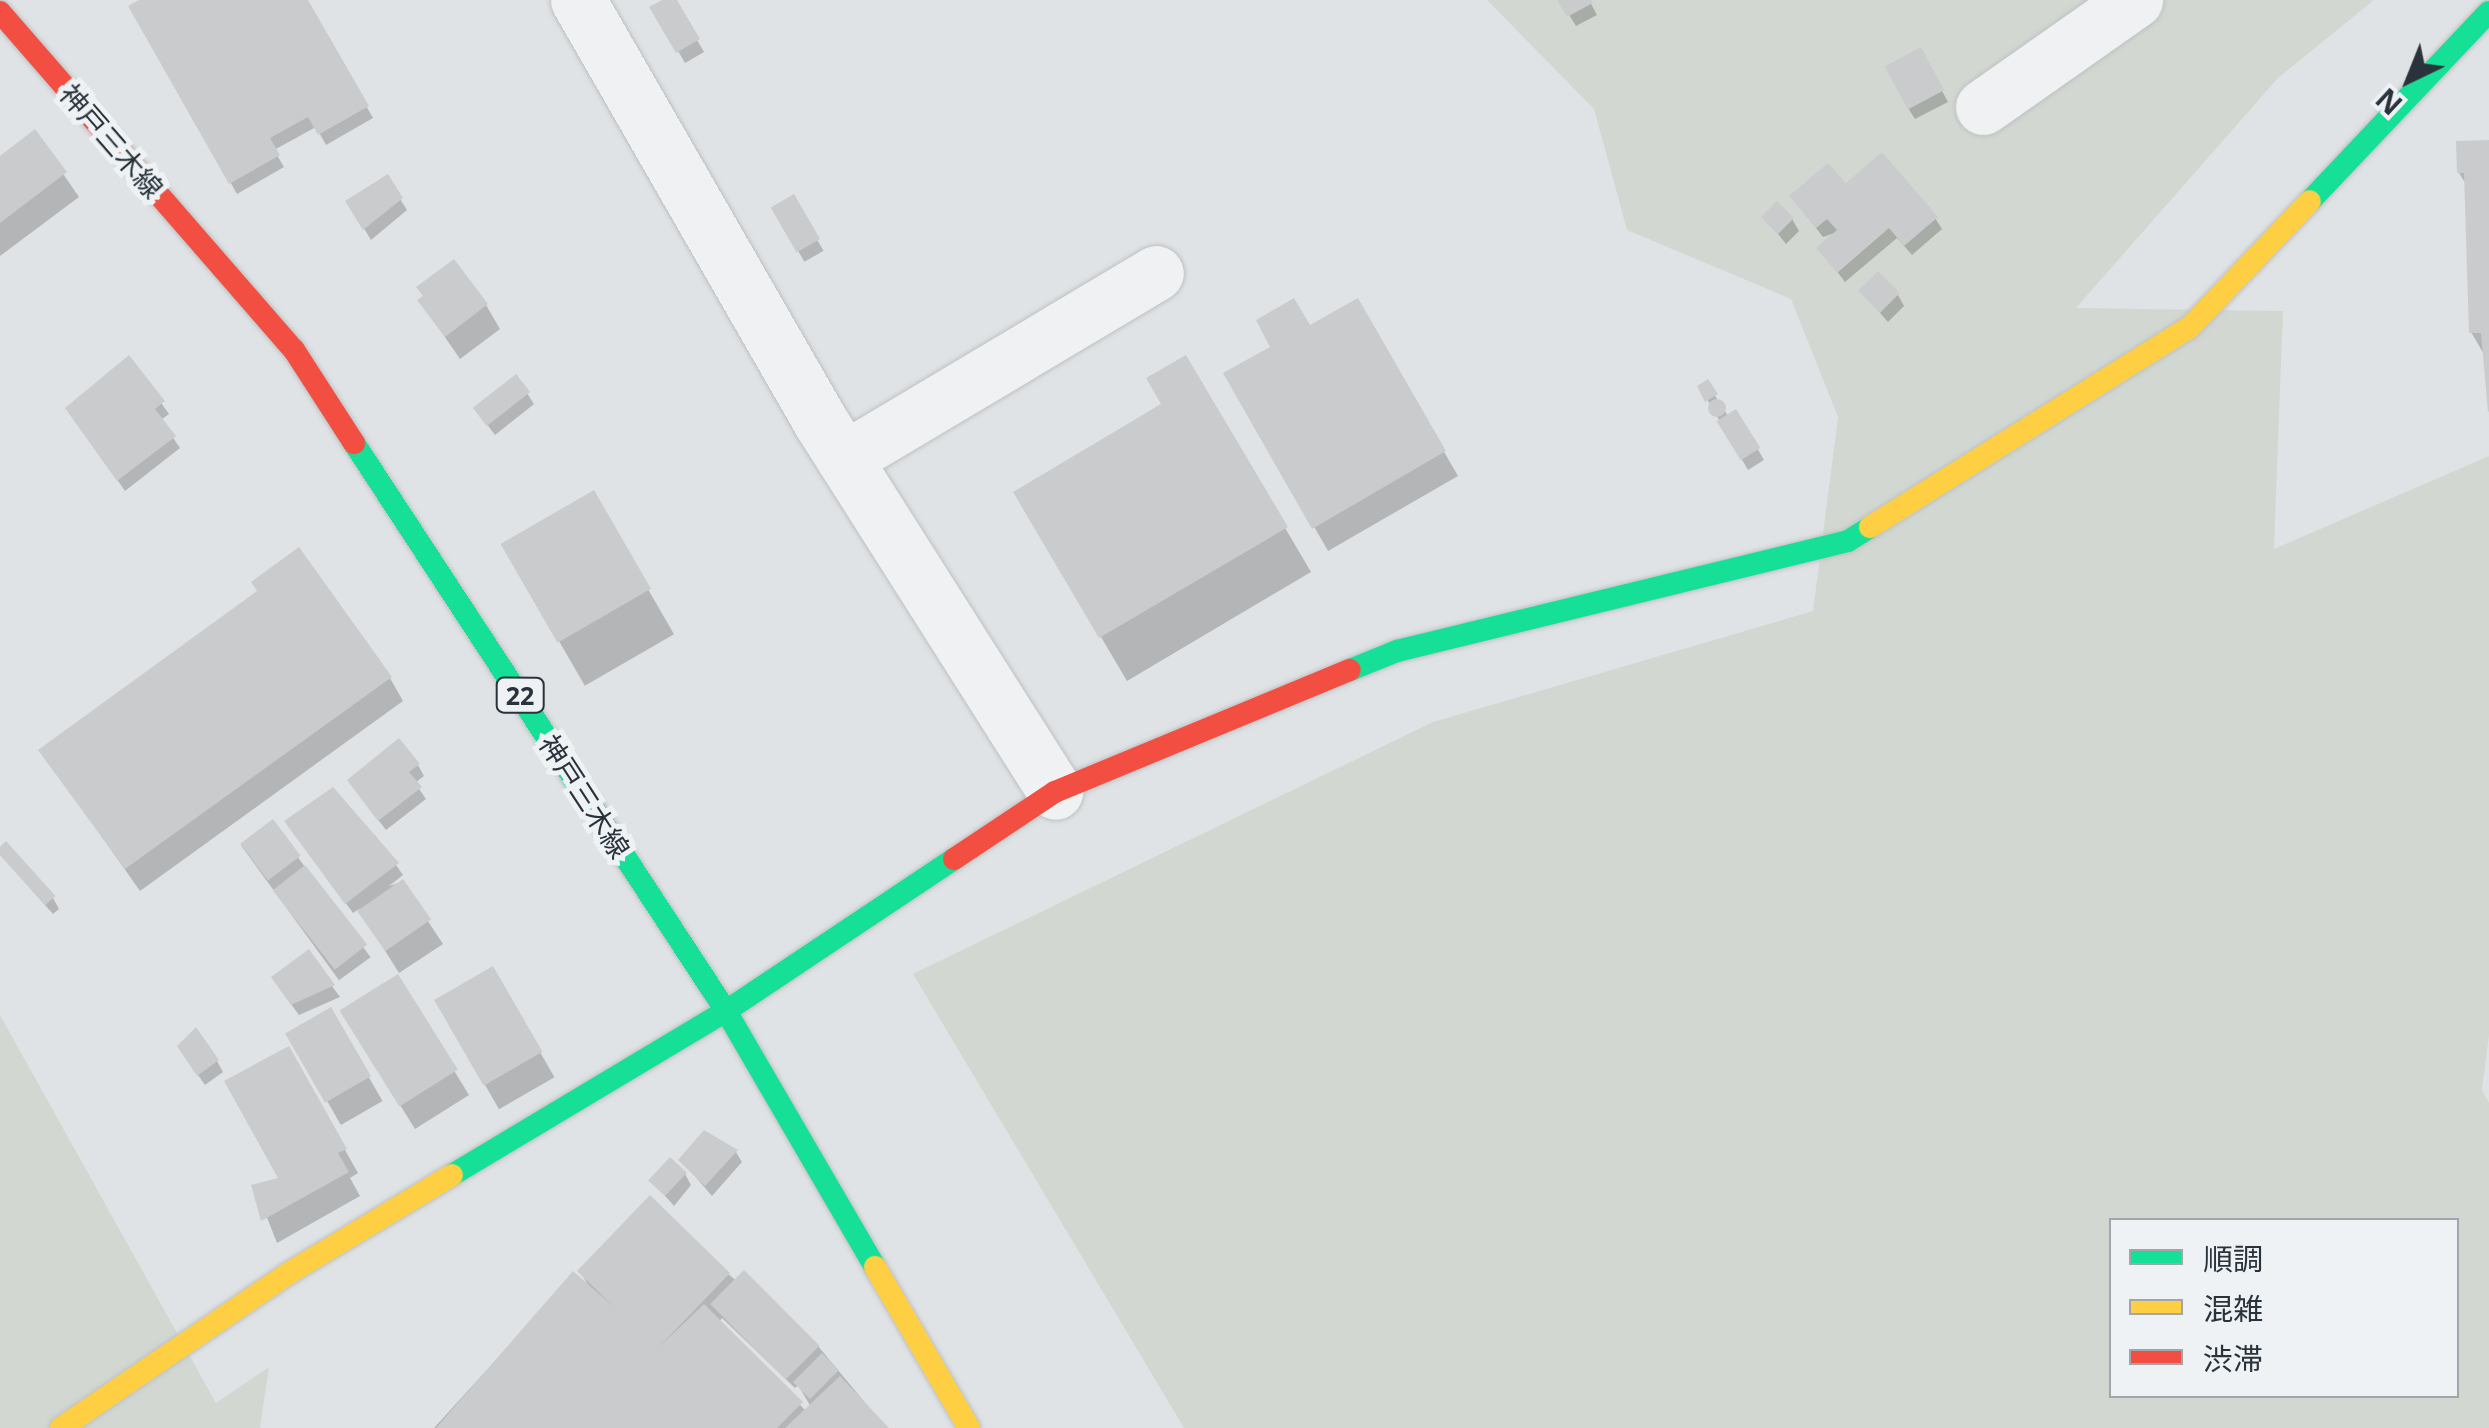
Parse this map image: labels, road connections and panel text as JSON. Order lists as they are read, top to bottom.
{
  "streets": {
    "street": ["神戸三木線", "22"]
  },
  "legend": ["順調", "混雑", "渋滞"],
  "north": "bottom left"
}
